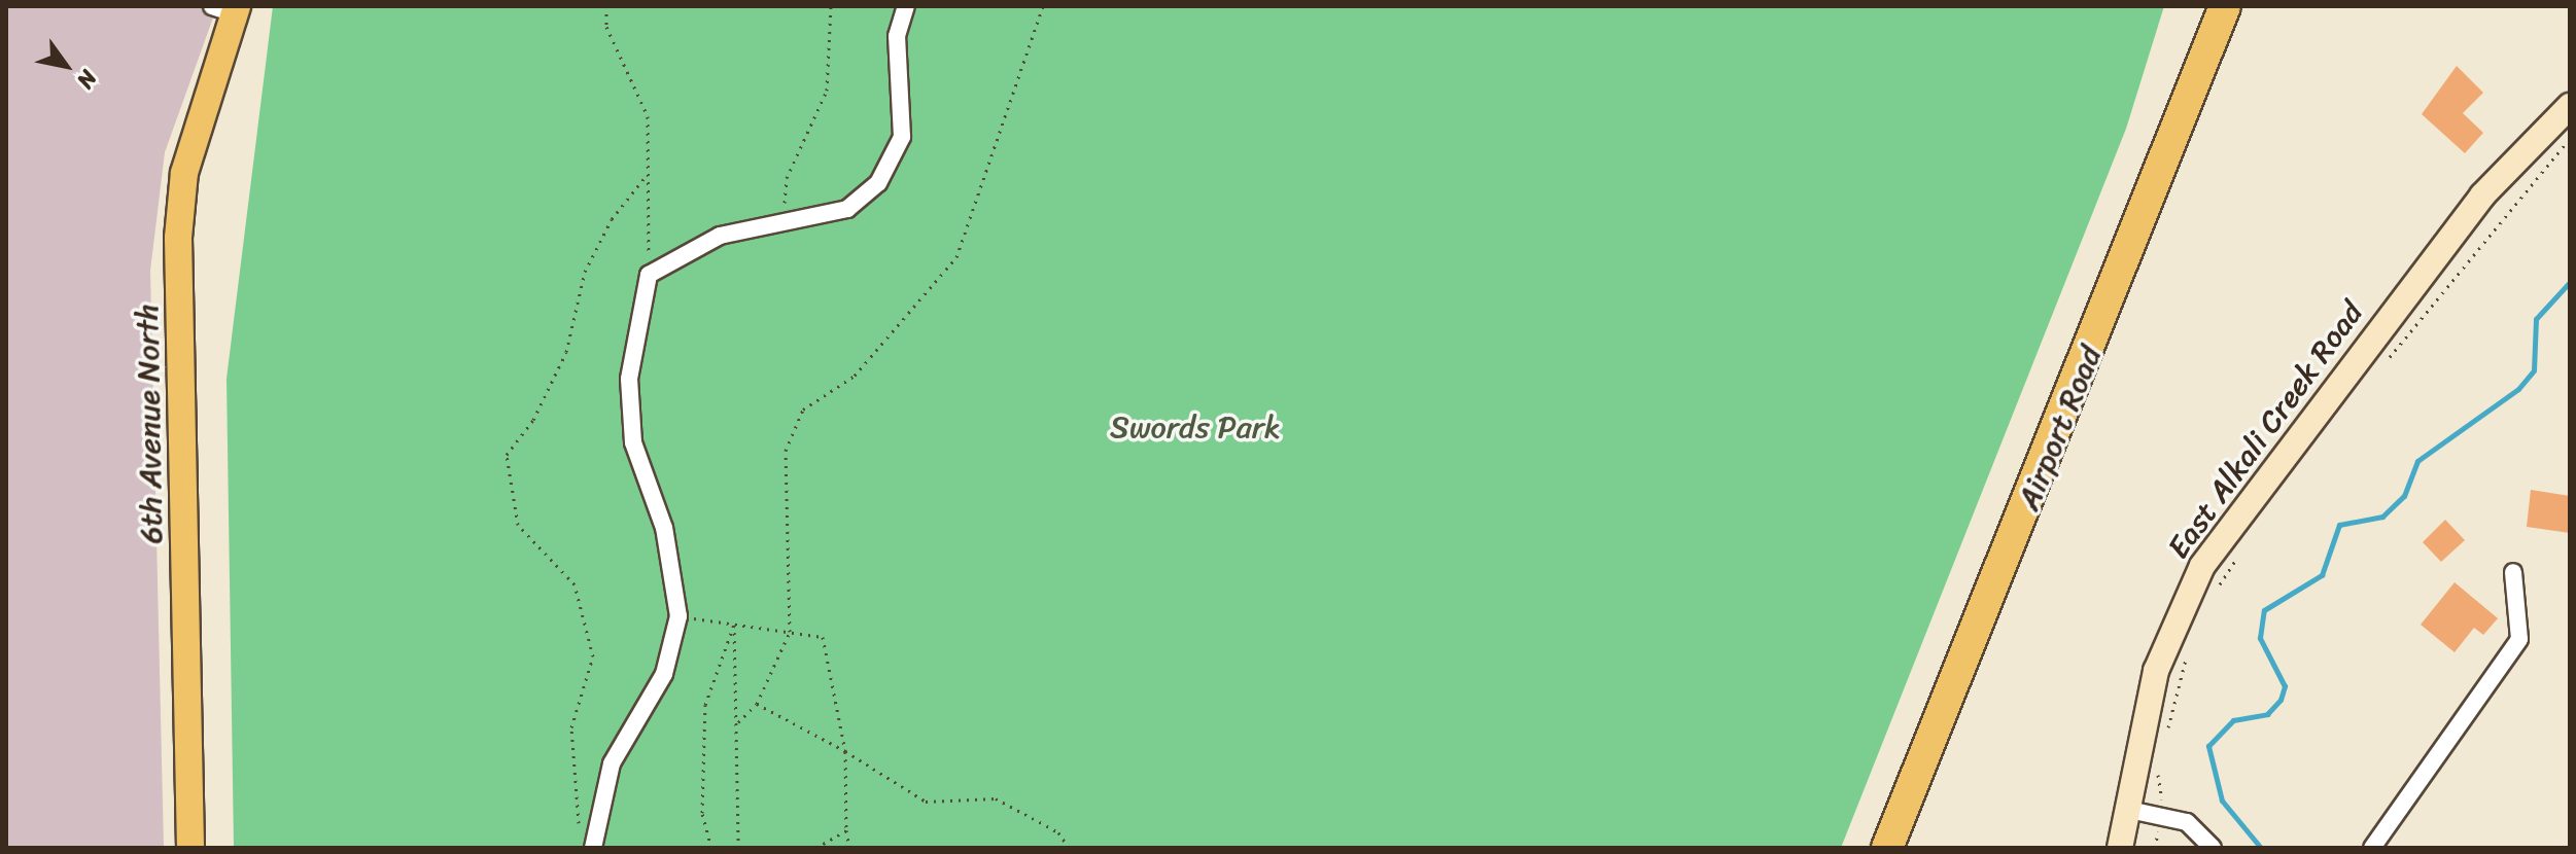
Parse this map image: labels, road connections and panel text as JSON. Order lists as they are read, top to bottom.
{
  "streets": {
    "highway": ["Airport Road"],
    "main road": ["6th Avenue North"],
    "street": ["East Alkali Creek Road"]
  },
  "parks": ["Swords Park"],
  "north": "bottom right"
}
